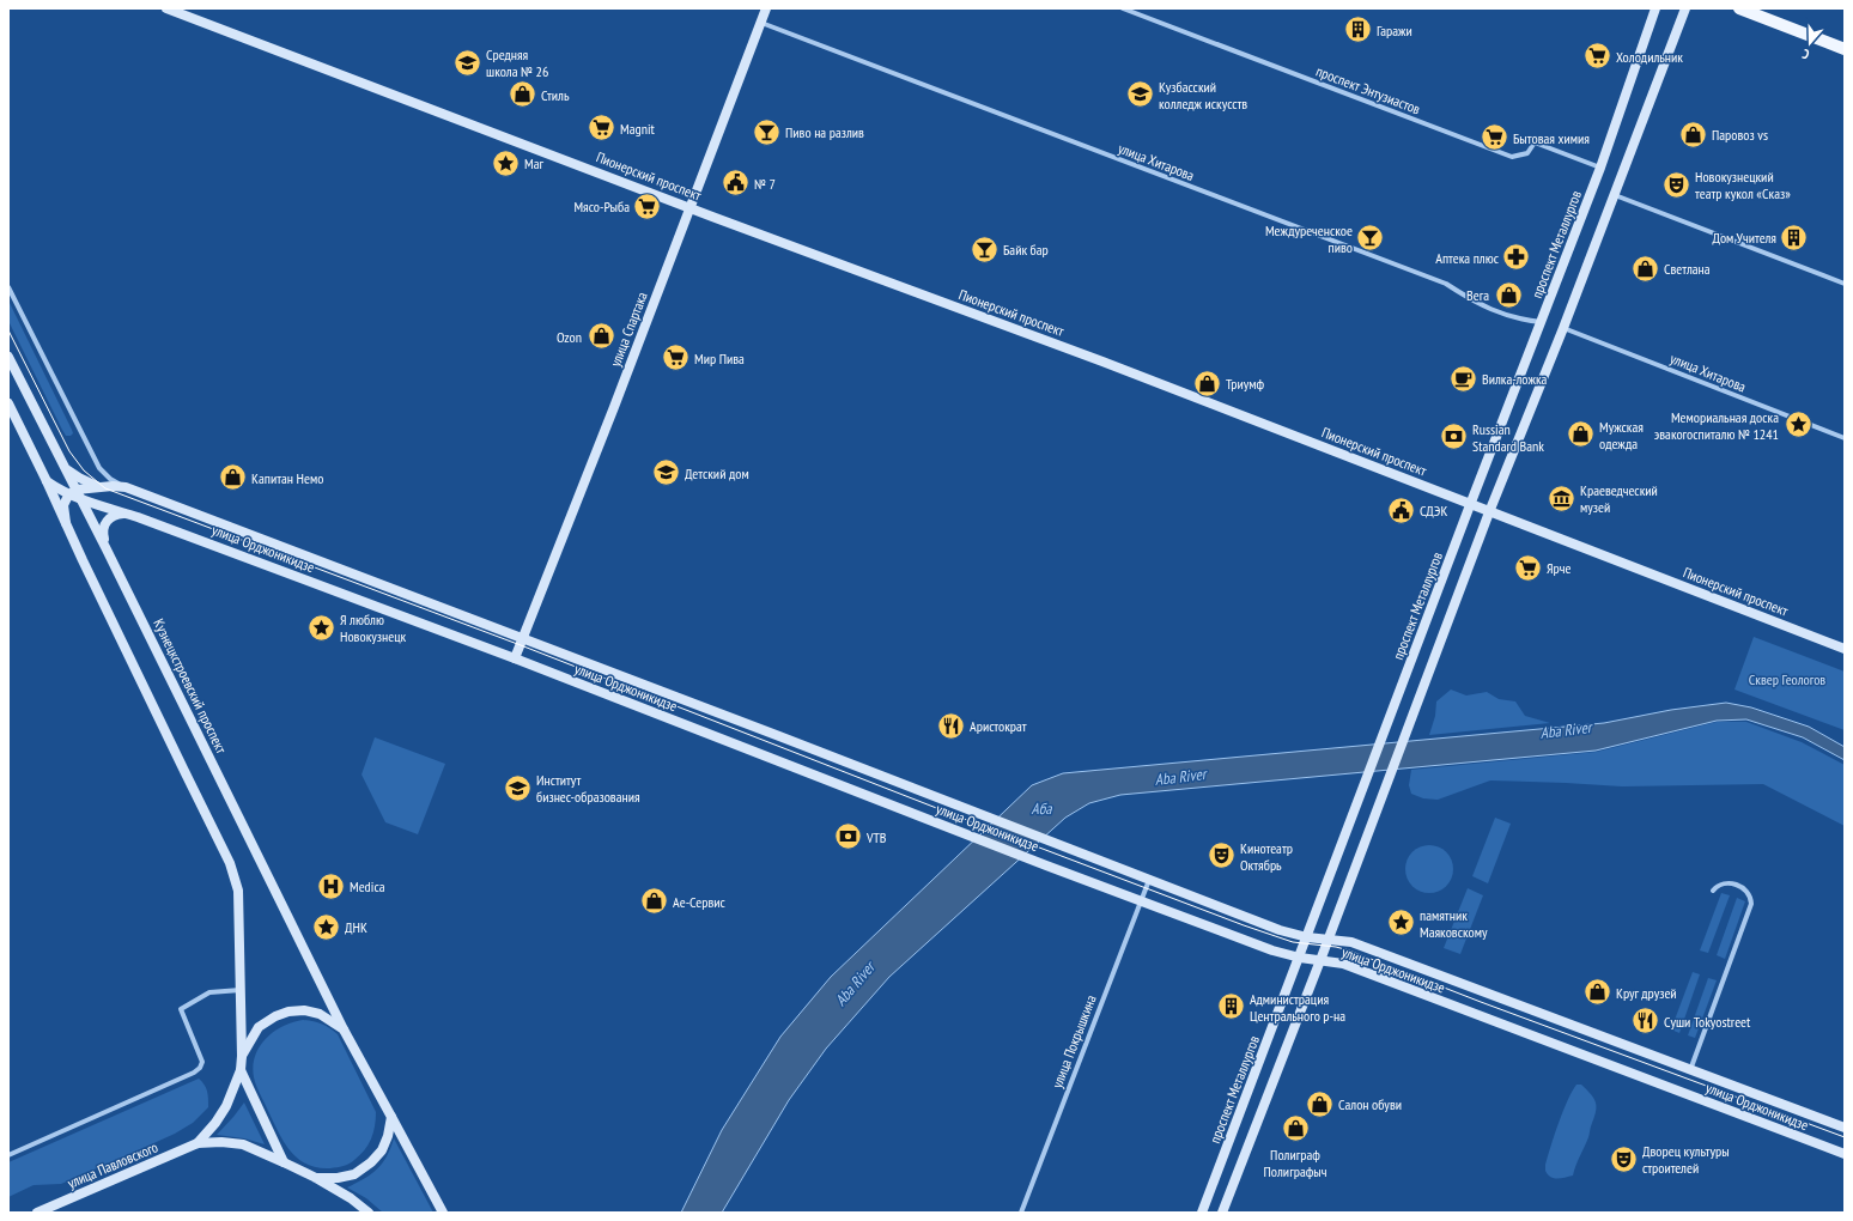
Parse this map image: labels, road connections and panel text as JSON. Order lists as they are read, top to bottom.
{
  "streets": {
    "main road": [
      "Пионерский проспект",
      "проспект Металлургов",
      "улица Спартака",
      "улица Орджоникидзе",
      "Кузнецкстроевский проспект",
      "улица Павловского"
    ],
    "street": ["проспект Энтузиастов", "улица Хитарова", "улица Покрышкина"]
  },
  "crossings": [
    ["проспект Энтузиастов", "проспект Металлургов"],
    ["улица Хитарова", "проспект Металлургов"],
    ["улица Хитарова", "улица Спартака"],
    ["Пионерский проспект", "проспект Металлургов"],
    ["Пионерский проспект", "улица Спартака"],
    ["проспект Металлургов", "улица Орджоникидзе"],
    ["улица Спартака", "улица Орджоникидзе"],
    ["улица Орджоникидзе", "Кузнецкстроевский проспект"],
    ["улица Орджоникидзе", "улица Покрышкина"],
    ["Кузнецкстроевский проспект", "улица Павловского"]
  ],
  "water": ["Aba River", "Аба"],
  "parks": ["Сквер Геологов"],
  "places": {
    "building": ["Гаражи", "Дом Учителя", "Администрация Центрального р-на"],
    "supermarket": [
      "Холодильник",
      "Magnit",
      "Бытовая химия",
      "Мясо-Рыба",
      "Мир Пива",
      "Ярче"
    ],
    "school or university": [
      "Средняя школа № 26",
      "Кузбасский колледж искусств",
      "Детский дом",
      "Институт бизнес-образования"
    ],
    "shop": [
      "Стиль",
      "Паровоз vs",
      "Светлана",
      "Вега",
      "Ozon",
      "Триумф",
      "Мужская одежда",
      "Капитан Немо",
      "Аe-Сервис",
      "Круг друзей",
      "Салон обуви",
      "Полиграф Полиграфыч"
    ],
    "bar": ["Пиво на разлив", "Междуреченское пиво", "Байк бар"],
    "place": [
      "Маг",
      "Мемориальная доска эвакогоспиталю № 1241",
      "Я люблю Новокузнецк",
      "памятник Маяковскому",
      "ДНК"
    ],
    "public building": ["№ 7", "СДЭК"],
    "theatre": ["Новокузнецкий театр кукол «Сказ»", "Кинотеатр Октябрь", "Дворец культуры строителей"],
    "pharmacy": ["Аптека плюс"],
    "cafe": ["Вилка-ложка"],
    "bank": ["Russian Standard Bank", "VTB"],
    "museum": ["Краеведческий музей"],
    "restaurant": ["Аристократ", "Суши Tokyostreet"],
    "hospital": ["Medica"]
  },
  "north": "bottom"
}
